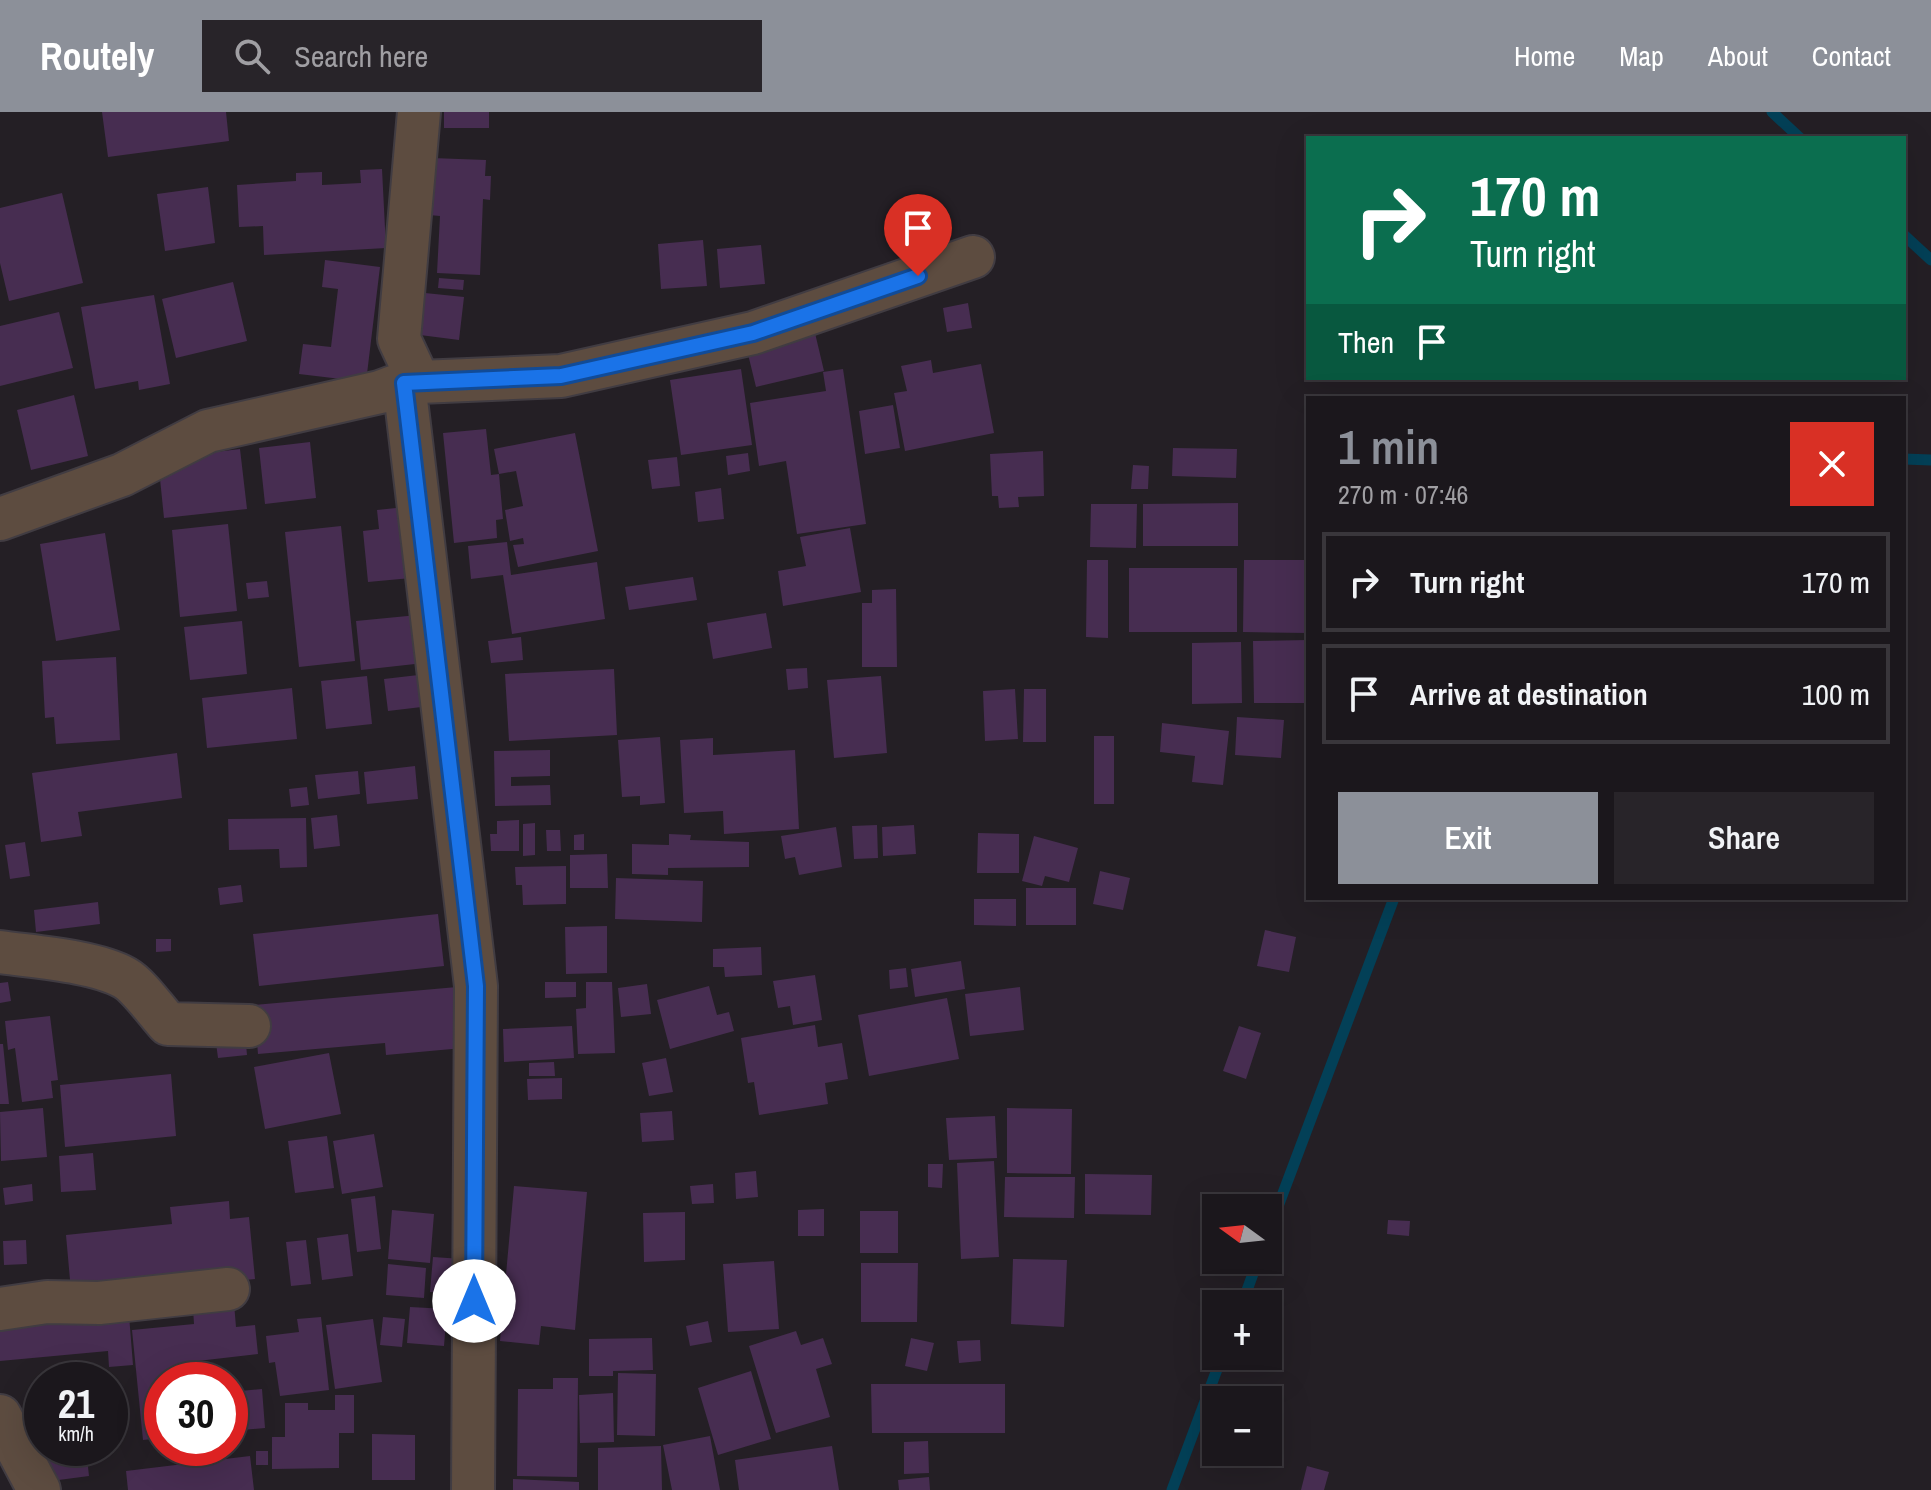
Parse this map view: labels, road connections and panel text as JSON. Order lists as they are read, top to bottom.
{
  "north": "left",
  "page": {
    "header": "Routely",
    "search": "Search here",
    "nav": [
      "Home",
      "Map",
      "About",
      "Contact"
    ],
    "turn": ["170 m", "Turn right"],
    "then": "Then",
    "heading": ["1 min", "270 m · 07:46"],
    "list": [
      {
        "name": "Turn right",
        "value": "170 m"
      },
      {
        "name": "Arrive at destination",
        "value": "100 m"
      }
    ],
    "buttons": ["Exit", "Share"],
    "map_buttons": ["+", "−"],
    "speed": "21 km/h",
    "limit": "30"
  }
}
